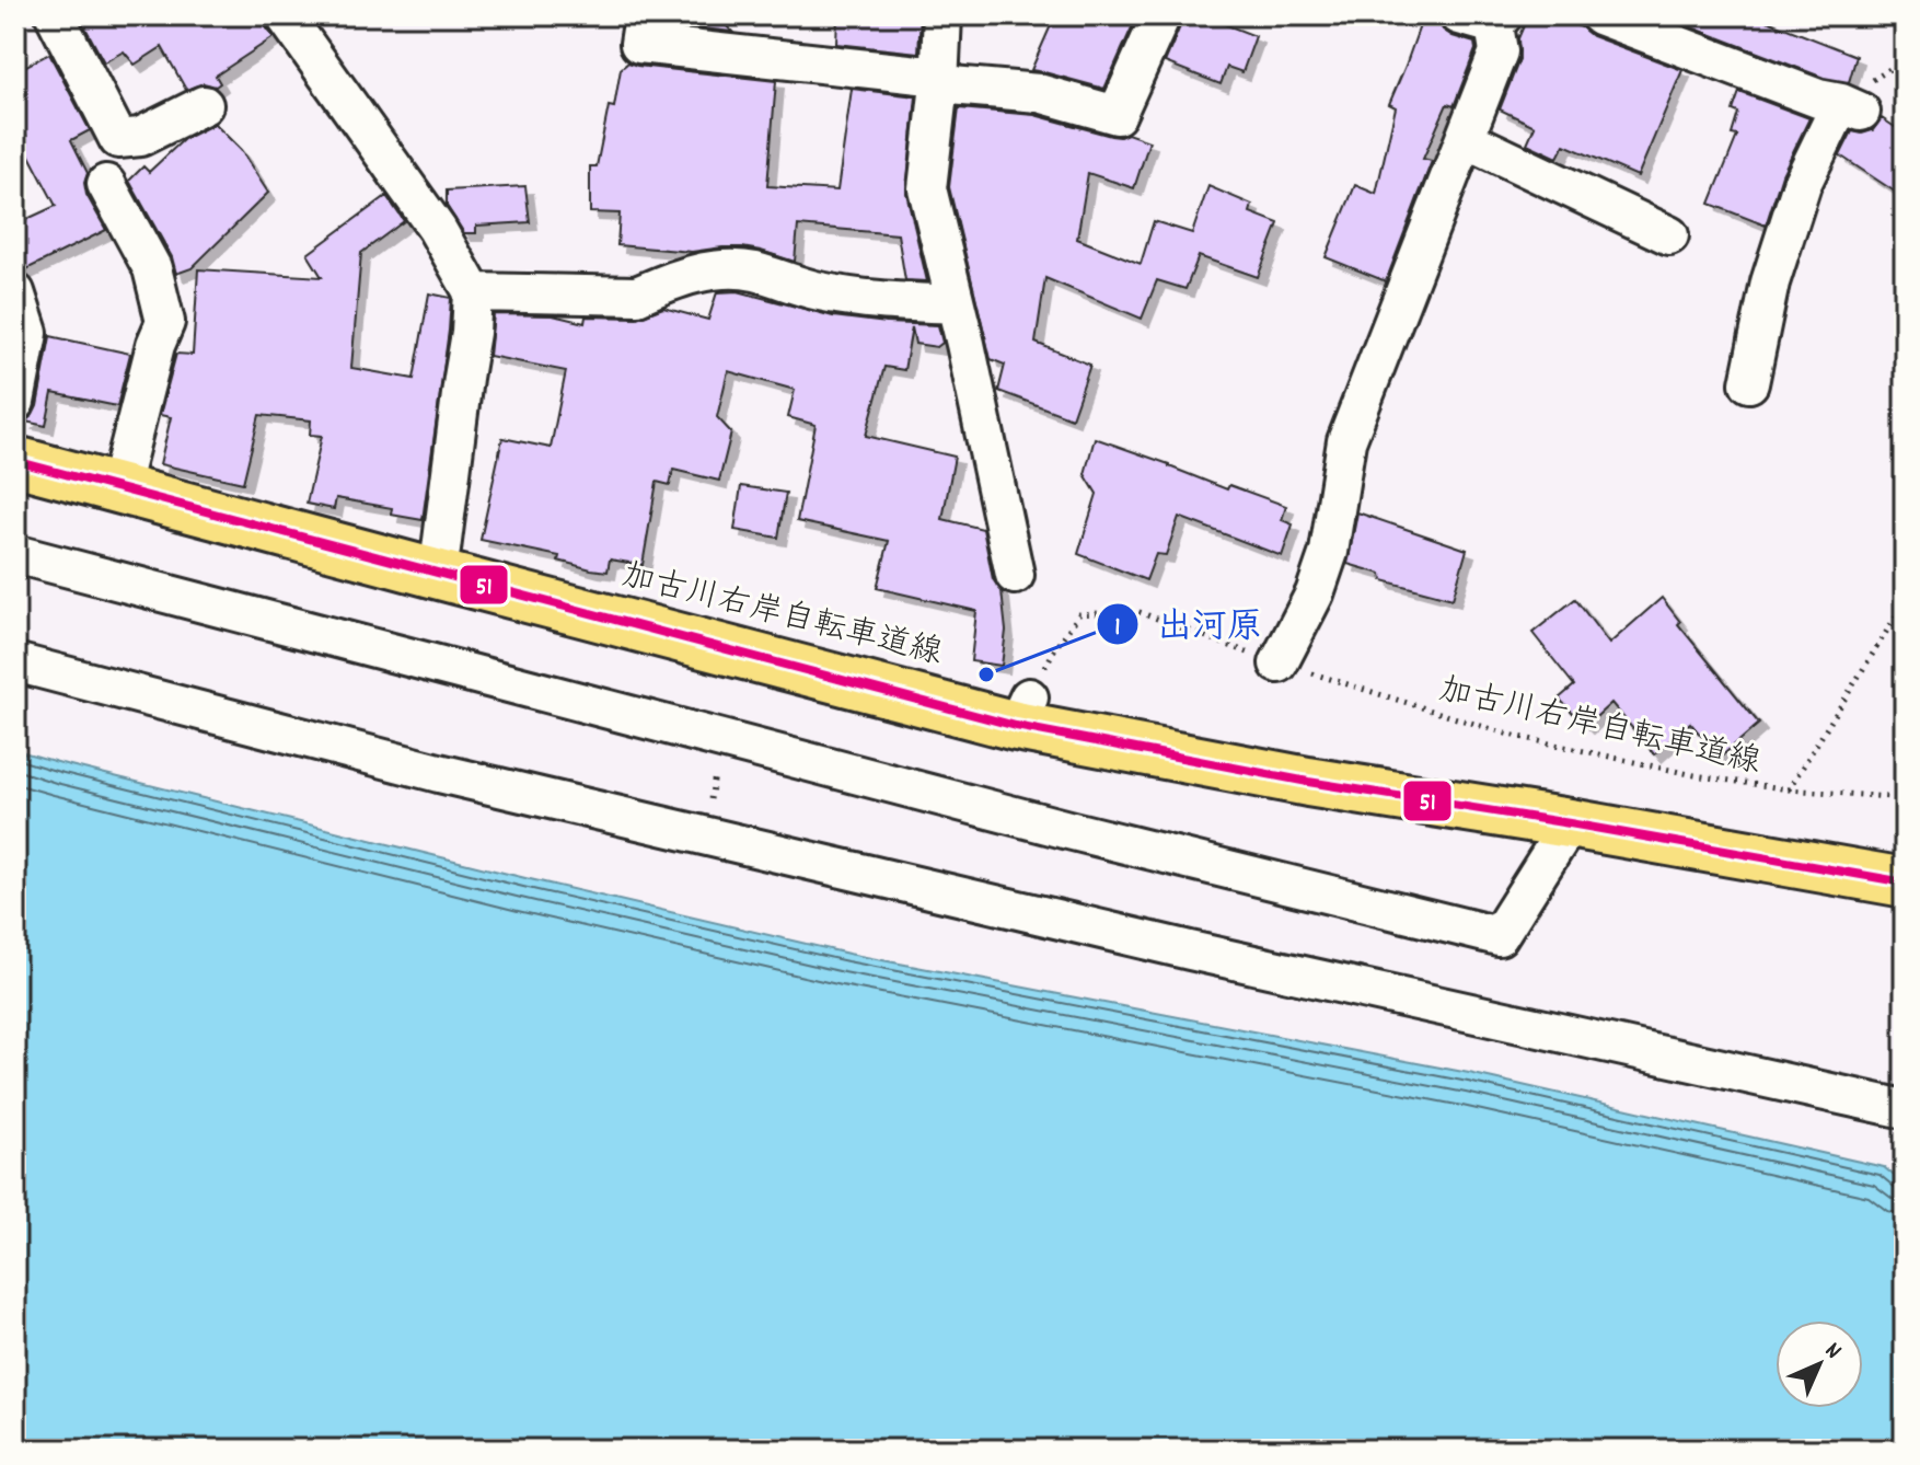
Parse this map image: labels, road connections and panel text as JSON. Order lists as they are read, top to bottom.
{
  "streets": {
    "path": ["加古川右岸自転車道線"]
  },
  "places": ["出河原"],
  "lines": ["transit line 51"],
  "north": "top right"
}
